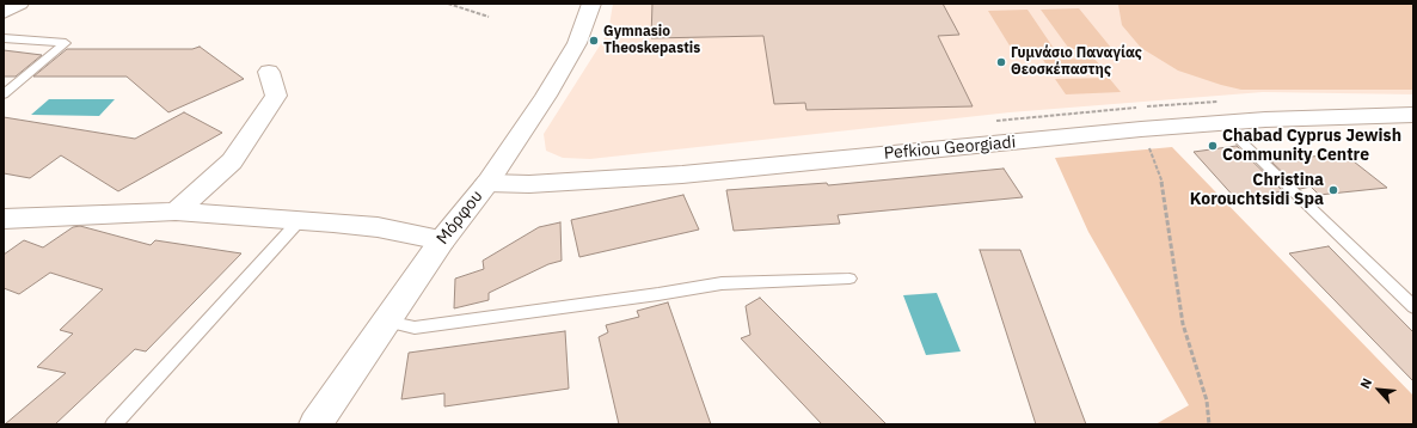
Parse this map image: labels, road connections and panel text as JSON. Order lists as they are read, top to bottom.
{
  "streets": {
    "street": ["Pefkiou Georgiadi", "Μόρφου"]
  },
  "crossings": [
    ["Pefkiou Georgiadi", "Μόρφου"]
  ],
  "places": [
    "Gymnasio Theoskepastis",
    "Γυμνάσιο Παναγίας Θεοσκέπαστης",
    "Chabad Cyprus Jewish Community Centre",
    "Christina Korouchtsidi Spa"
  ],
  "north": "top left"
}
